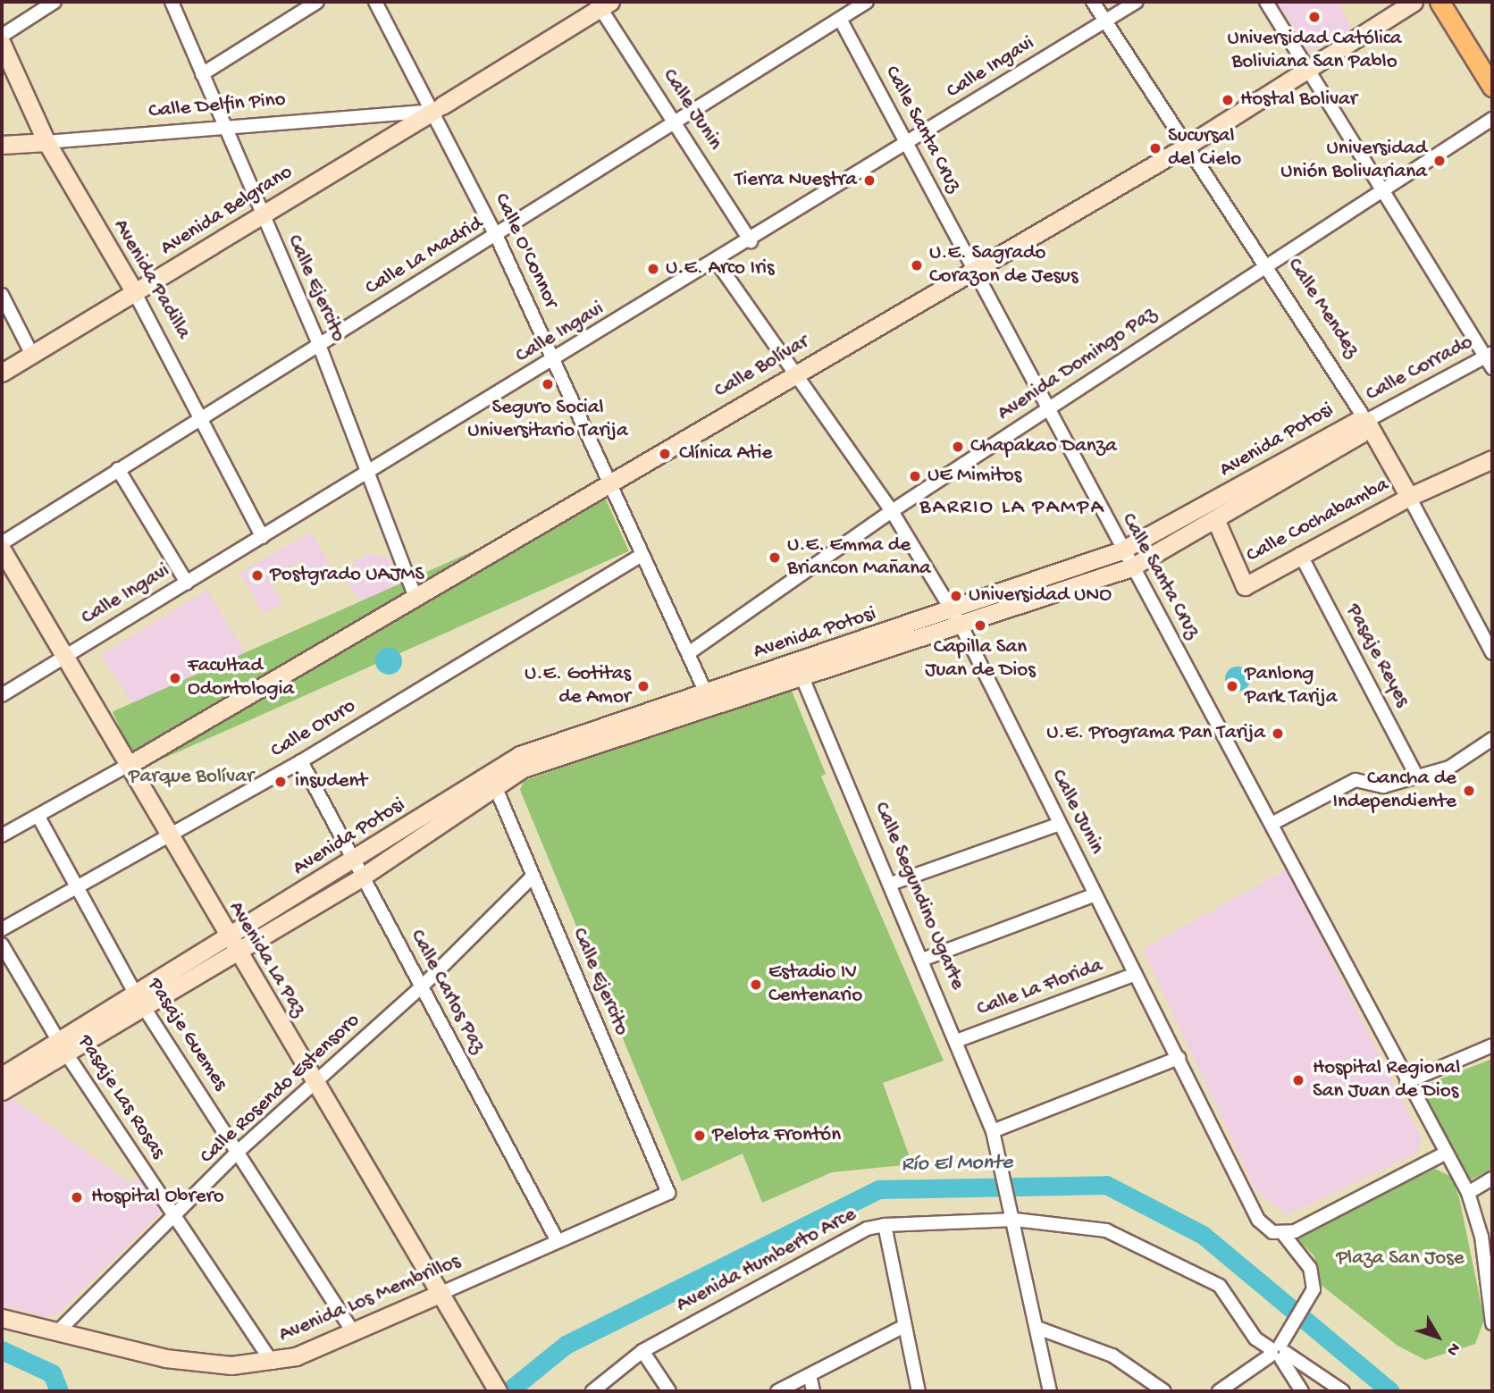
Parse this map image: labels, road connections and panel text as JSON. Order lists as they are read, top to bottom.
{
  "streets": {
    "street": [
      "Calle Ingavi",
      "Calle Delfin Pino",
      "Calle Junin",
      "Calle Santa Cruz",
      "Avenida Belgrano",
      "Calle O'Connor",
      "Calle La Madrid",
      "Avenida Padilla",
      "Calle Ejercito",
      "Calle Mendez",
      "Avenida Domingo Paz",
      "Calle Bolívar",
      "Calle Corrado",
      "Avenida Potosi",
      "Calle Cochabamba",
      "Pasaje Reyes",
      "Calle Oruro",
      "Calle Segundino Ugarte",
      "Avenida La Paz",
      "Calle La Florida",
      "Calle Carlos Paz",
      "Pasaje Guemes",
      "Calle Rosendo Estensoro",
      "Pasaje Las Rosas",
      "Avenida Humberto Arce",
      "Avenida Los Membrillos"
    ]
  },
  "crossings": [
    ["Calle Ingavi", "Calle Junin"],
    ["Calle Ingavi", "Calle Santa Cruz"],
    ["Calle Ingavi", "Calle O'Connor"],
    ["Calle Ingavi", "Avenida Padilla"],
    ["Calle Ingavi", "Calle Ejercito"],
    ["Calle Ingavi", "Calle Mendez"],
    ["Calle Ingavi", "Avenida La Paz"],
    ["Calle Delfin Pino", "Avenida Belgrano"],
    ["Calle Delfin Pino", "Calle O'Connor"],
    ["Calle Delfin Pino", "Avenida Padilla"],
    ["Calle Delfin Pino", "Calle Ejercito"],
    ["Calle Junin", "Avenida Belgrano"],
    ["Calle Junin", "Calle La Madrid"],
    ["Calle Junin", "Avenida Domingo Paz"],
    ["Calle Junin", "Calle Bolívar"],
    ["Calle Junin", "Avenida Potosi"],
    ["Calle Junin", "Calle La Florida"],
    ["Calle Santa Cruz", "Calle La Madrid"],
    ["Calle Santa Cruz", "Avenida Domingo Paz"],
    ["Calle Santa Cruz", "Calle Bolívar"],
    ["Calle Santa Cruz", "Avenida Potosi"],
    ["Avenida Belgrano", "Calle O'Connor"],
    ["Avenida Belgrano", "Avenida Padilla"],
    ["Avenida Belgrano", "Calle Ejercito"],
    ["Calle O'Connor", "Calle La Madrid"],
    ["Calle O'Connor", "Avenida Domingo Paz"],
    ["Calle O'Connor", "Calle Bolívar"],
    ["Calle O'Connor", "Avenida Potosi"],
    ["Calle O'Connor", "Calle Oruro"],
    ["Calle La Madrid", "Avenida Padilla"],
    ["Calle La Madrid", "Calle Ejercito"],
    ["Calle Ejercito", "Calle Bolívar"],
    ["Calle Ejercito", "Avenida Potosi"],
    ["Calle Ejercito", "Calle Rosendo Estensoro"],
    ["Calle Ejercito", "Avenida Los Membrillos"],
    ["Calle Mendez", "Avenida Domingo Paz"],
    ["Calle Mendez", "Calle Bolívar"],
    ["Calle Mendez", "Calle Corrado"],
    ["Calle Mendez", "Avenida Potosi"],
    ["Calle Mendez", "Calle Cochabamba"],
    ["Calle Bolívar", "Avenida La Paz"],
    ["Calle Corrado", "Avenida Potosi"],
    ["Avenida Potosi", "Calle Cochabamba"],
    ["Avenida Potosi", "Calle Segundino Ugarte"],
    ["Avenida Potosi", "Avenida La Paz"],
    ["Avenida Potosi", "Calle Carlos Paz"],
    ["Avenida Potosi", "Pasaje Guemes"],
    ["Avenida Potosi", "Pasaje Las Rosas"],
    ["Calle Cochabamba", "Pasaje Reyes"],
    ["Calle Oruro", "Avenida La Paz"],
    ["Calle Oruro", "Calle Carlos Paz"],
    ["Calle Oruro", "Pasaje Guemes"],
    ["Calle Segundino Ugarte", "Calle La Florida"],
    ["Calle Segundino Ugarte", "Avenida Humberto Arce"],
    ["Avenida La Paz", "Calle Rosendo Estensoro"],
    ["Avenida La Paz", "Avenida Los Membrillos"],
    ["Calle Carlos Paz", "Calle Rosendo Estensoro"],
    ["Calle Carlos Paz", "Avenida Los Membrillos"],
    ["Pasaje Guemes", "Calle Rosendo Estensoro"],
    ["Pasaje Guemes", "Avenida Los Membrillos"],
    ["Calle Rosendo Estensoro", "Pasaje Las Rosas"],
    ["Calle Rosendo Estensoro", "Avenida Los Membrillos"],
    ["Pasaje Las Rosas", "Avenida Los Membrillos"]
  ],
  "districts": ["BARRIO LA PAMPA"],
  "water": ["Río El Monte"],
  "parks": ["Parque Bolívar", "Plaza San Jose"],
  "places": [
    "Universidad Católica Boliviana San Pablo",
    "Hostal Bolivar",
    "Sucursal del Cielo",
    "Universidad Unión Bolivariana",
    "Tierra Nuestra",
    "U.E. Sagrado Corazon de Jesus",
    "U.E. Arco Iris",
    "Seguro Social Universitario Tarija",
    "Chapakao Danza",
    "Clínica Atie",
    "UE Mimitos",
    "U.E. Emma de Briancon Mañana",
    "Postgrado UAJMS",
    "Universidad UNO",
    "Capilla San Juan de Dios",
    "Facultad Odontologia",
    "U.E. Gotitas de Amor",
    "Panlong Park Tarija",
    "U.E. Programa Pan Tarija",
    "insudent",
    "Cancha de Independiente",
    "Estadio IV Centenario",
    "Hospital Regional San Juan de Dios",
    "Pelota Frontón",
    "Hospital Obrero"
  ],
  "north": "bottom right"
}
